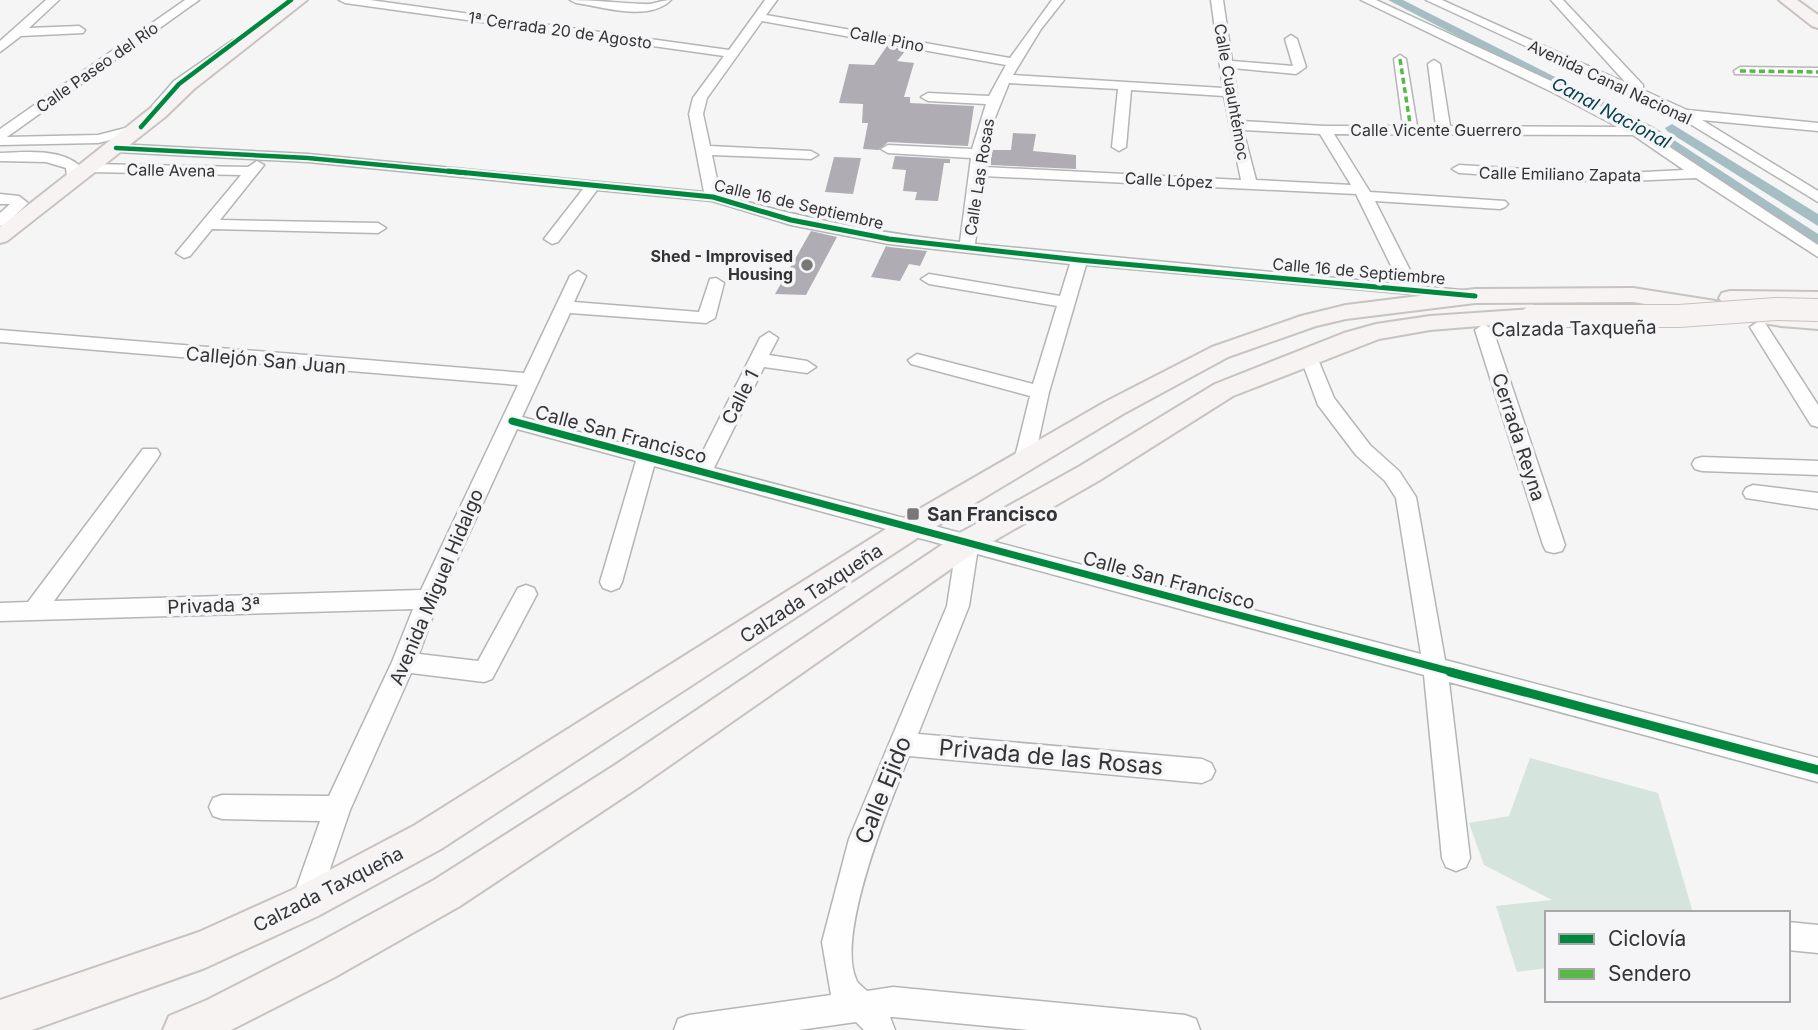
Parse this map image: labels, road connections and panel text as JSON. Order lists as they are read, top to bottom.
{
  "streets": {
    "main road": ["Calzada Taxqueña"],
    "street": [
      "1ª Cerrada 20 de Agosto",
      "Calle Pino",
      "Calle Paseo del Río",
      "Avenida Canal Nacional",
      "Calle Cuauhtémoc",
      "Calle Vicente Guerrero",
      "Calle Avena",
      "Calle Emiliano Zapata",
      "Calle Las Rosas",
      "Calle López",
      "Calle 16 de Septiembre",
      "Callejón San Juan",
      "Calle 1",
      "Calle San Francisco",
      "Cerrada Reyna",
      "Avenida Miguel Hidalgo",
      "Privada 3ª",
      "Privada de las Rosas",
      "Calle Ejido"
    ]
  },
  "crossings": [
    ["Calle Pino", "Calle Las Rosas"],
    ["Calle Cuauhtémoc", "Calle Vicente Guerrero"],
    ["Calle Cuauhtémoc", "Calle López"],
    ["Calle Las Rosas", "Calle López"],
    ["Calle Las Rosas", "Calle 16 de Septiembre"],
    ["Calle 16 de Septiembre", "Calzada Taxqueña"],
    ["Calzada Taxqueña", "Calle San Francisco"],
    ["Calzada Taxqueña", "Cerrada Reyna"],
    ["Calzada Taxqueña", "Avenida Miguel Hidalgo"],
    ["Calzada Taxqueña", "Calle Ejido"],
    ["Callejón San Juan", "Avenida Miguel Hidalgo"],
    ["Calle 1", "Calle San Francisco"],
    ["Calle San Francisco", "Avenida Miguel Hidalgo"],
    ["Calle San Francisco", "Calle Ejido"],
    ["Avenida Miguel Hidalgo", "Privada 3ª"],
    ["Privada de las Rosas", "Calle Ejido"]
  ],
  "water": ["Canal Nacional"],
  "places": {
    "other": ["Shed - Improvised Housing"],
    "transit": ["San Francisco"]
  },
  "legend": ["Ciclovía", "Sendero"]
}
